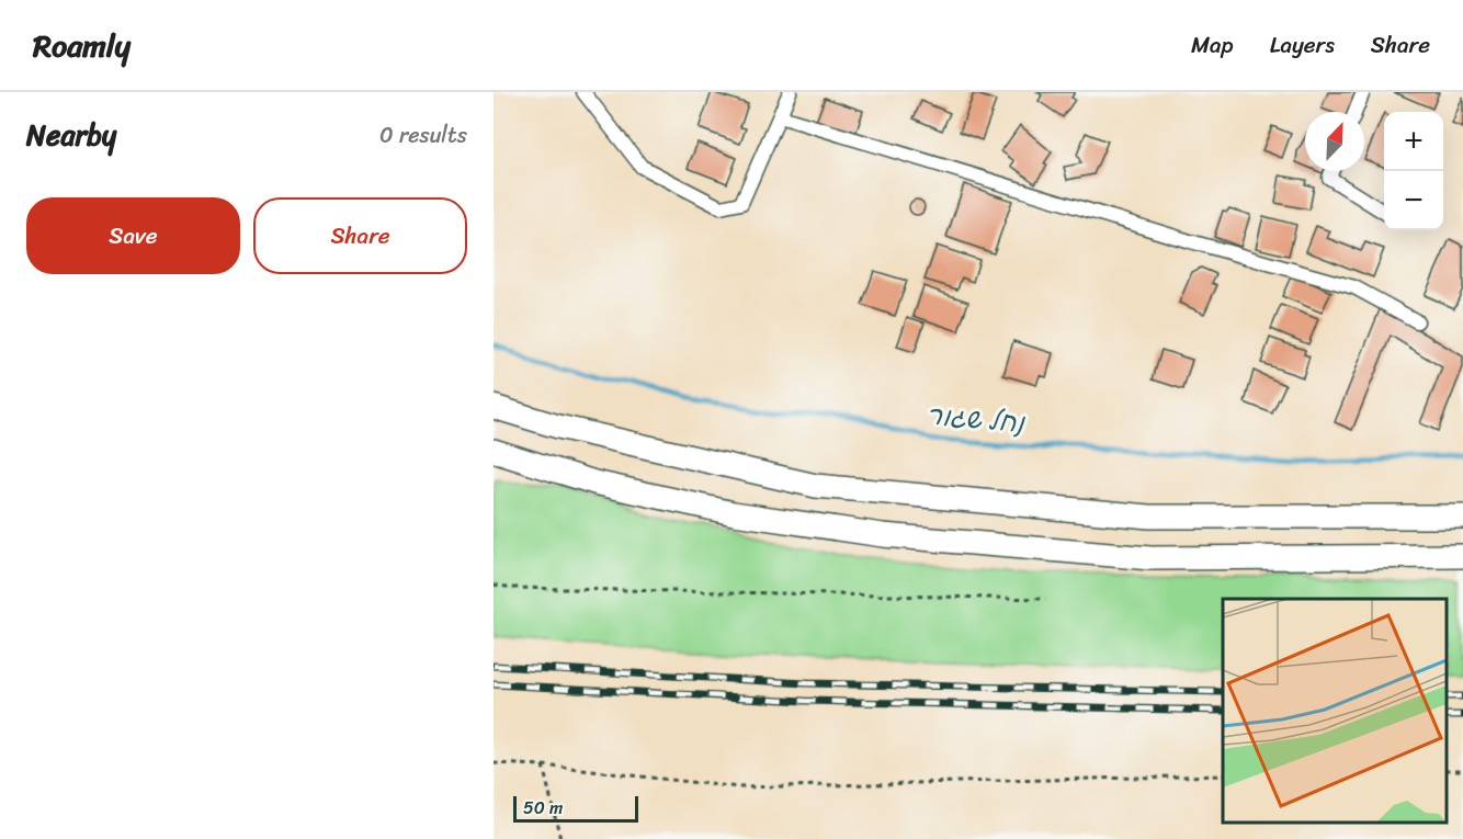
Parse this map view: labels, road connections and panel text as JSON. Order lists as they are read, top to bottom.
{
  "water": ["נחל שגור"],
  "scale_bar": "50 m",
  "north": "top right",
  "page": {
    "header": "Roamly",
    "nav": ["Map", "Layers", "Share"],
    "heading": ["Nearby", "0 results"],
    "map_buttons": ["+", "−"],
    "buttons": ["Save", "Share"],
    "scale": "50 m"
  }
}
